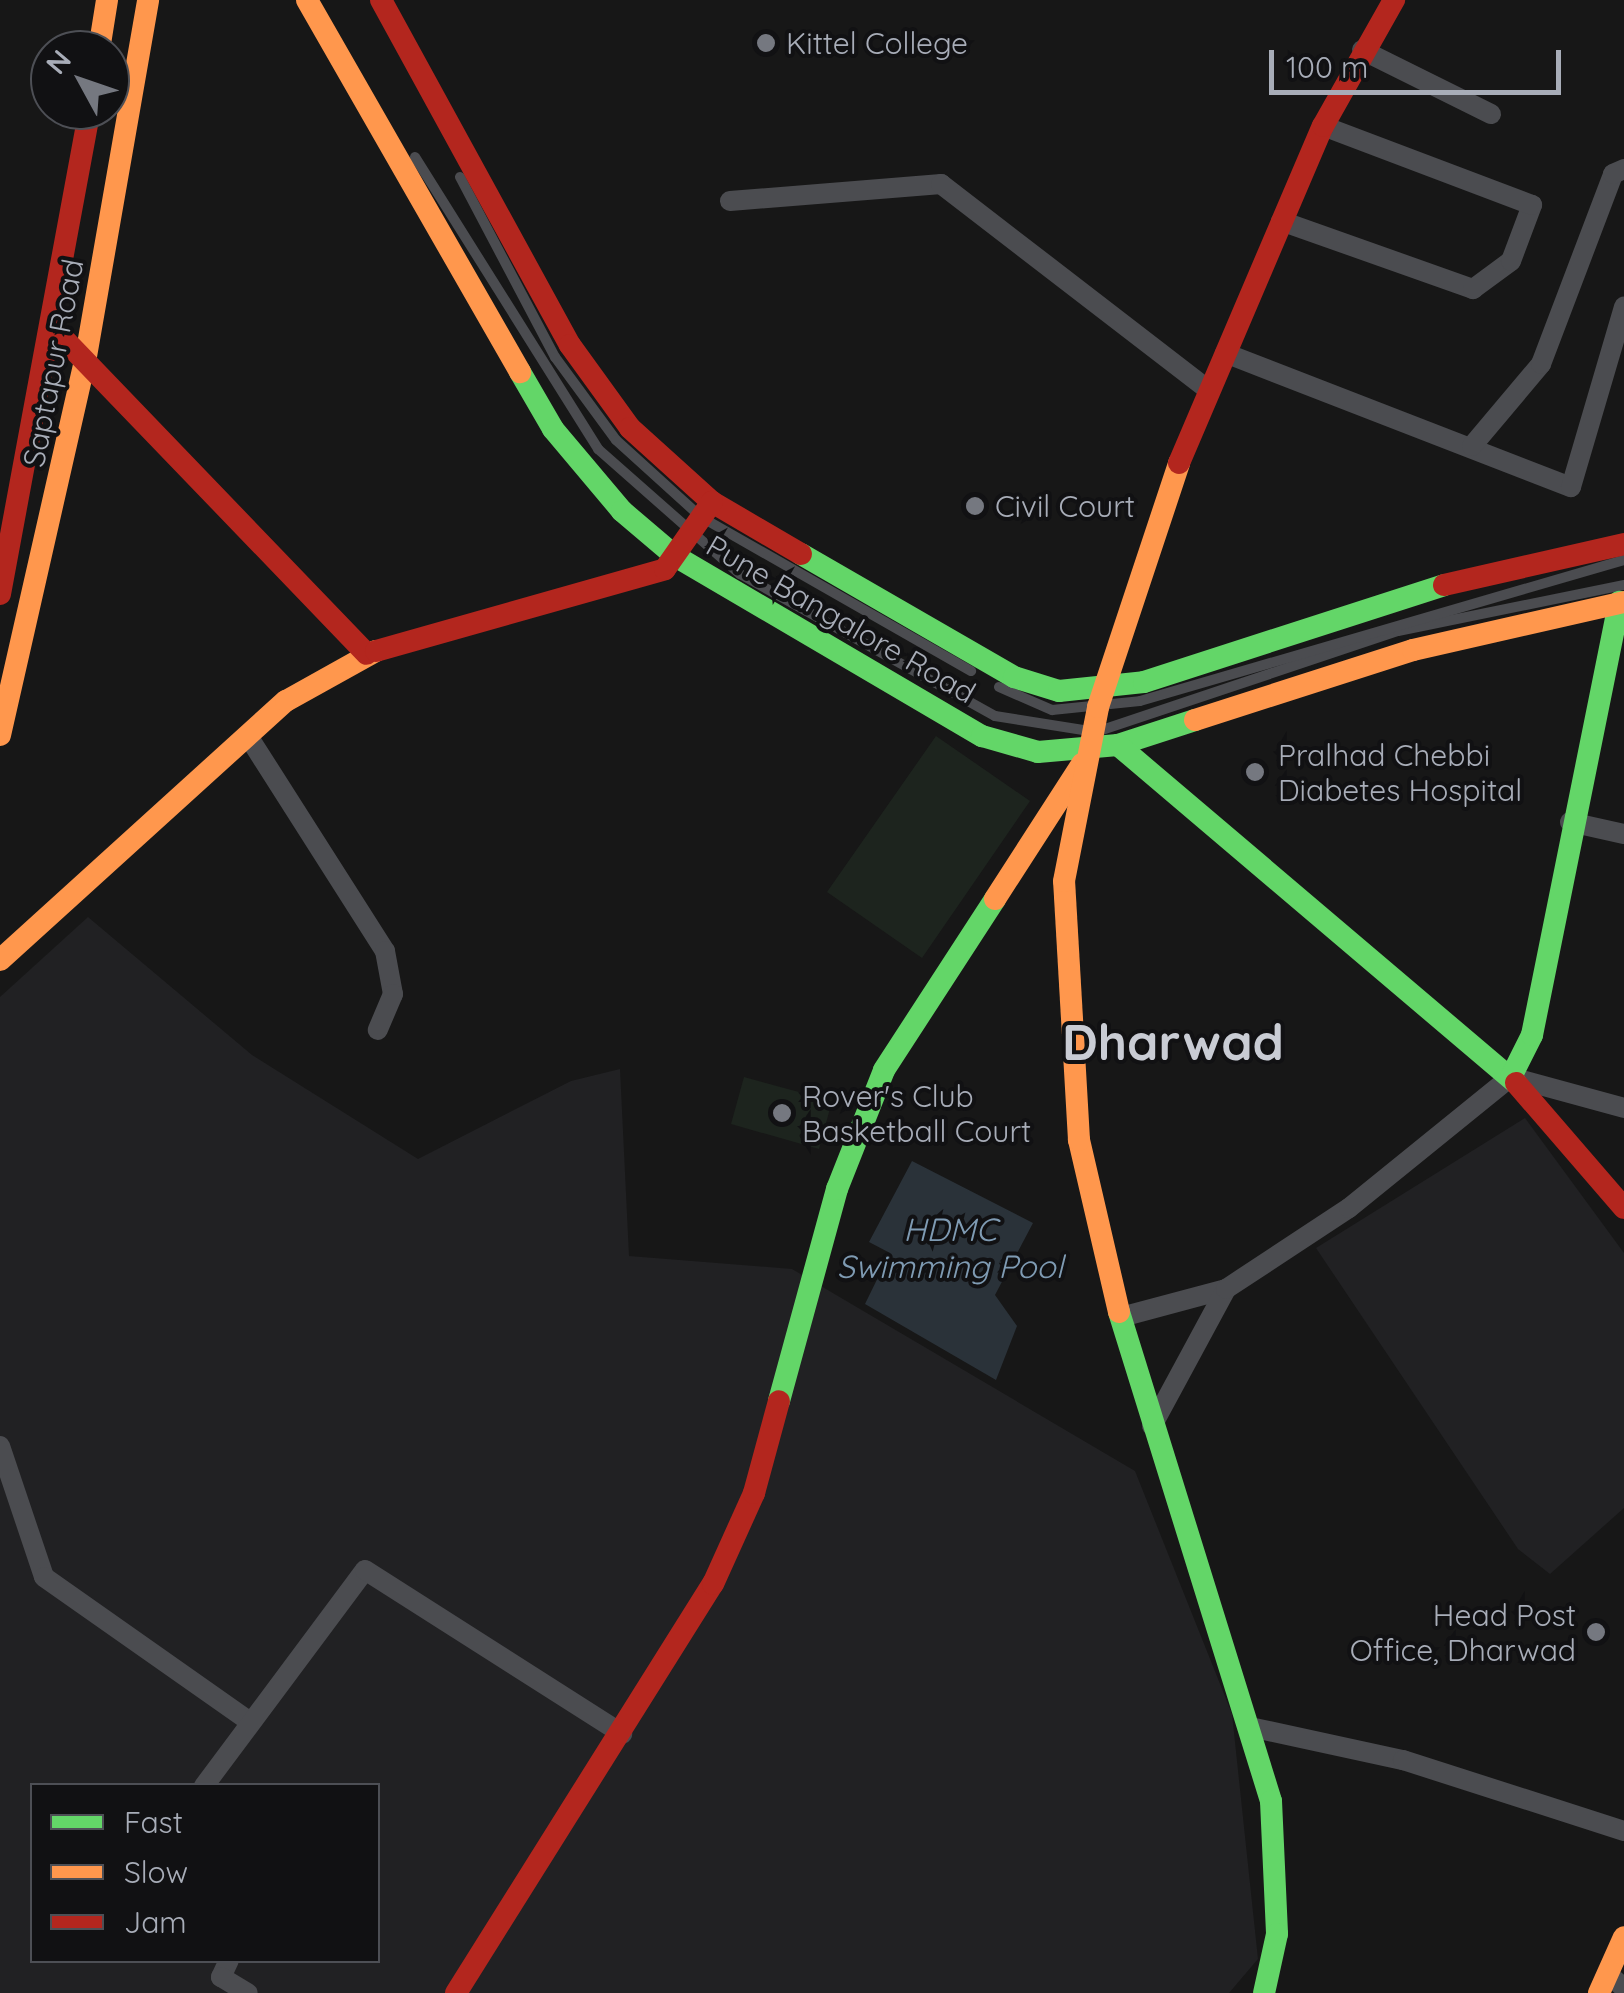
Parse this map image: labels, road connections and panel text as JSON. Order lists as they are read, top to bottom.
{
  "streets": {
    "main road": ["Saptapur Road", "Pune Bangalore Road"]
  },
  "districts": ["Dharwad"],
  "water": ["HDMC Swimming Pool"],
  "places": [
    "Kittel College",
    "Civil Court",
    "Pralhad Chebbi Diabetes Hospital",
    "Rover's Club Basketball Court",
    "Head Post Office, Dharwad"
  ],
  "legend": ["Fast", "Slow", "Jam"],
  "scale_bar": "100 m",
  "north": "top left"
}
